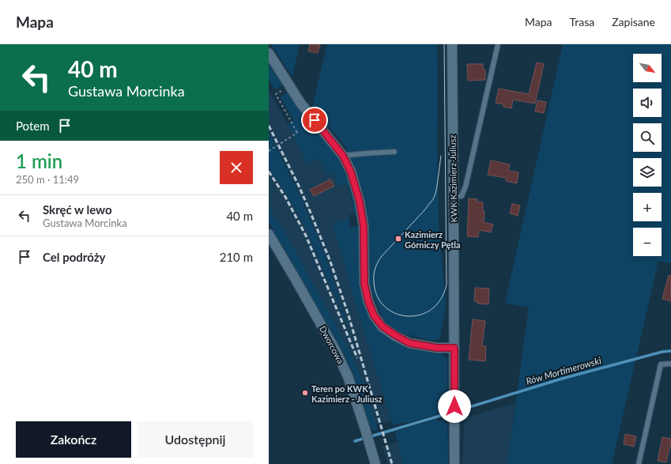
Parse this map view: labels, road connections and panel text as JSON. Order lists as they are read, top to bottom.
{
  "streets": {
    "street": ["KWK Kazimierz-Juliusz", "Dworcowa"]
  },
  "water": ["Rów Mortimerowski"],
  "places": {
    "transit": ["Kazimierz Górniczy Pętla"],
    "other": ["Teren po KWK Kazimierz - Juliusz"]
  },
  "north": "bottom right",
  "page": {
    "header": "Mapa",
    "nav": ["Mapa", "Trasa", "Zapisane"],
    "turn": ["40 m", "Gustawa Morcinka"],
    "map_buttons": ["+", "−"],
    "then": "Potem",
    "heading": ["1 min", "250 m · 11:49"],
    "list": [
      {
        "name": "Skręć w lewo",
        "note": "Gustawa Morcinka",
        "value": "40 m"
      },
      {
        "name": "Cel podróży",
        "value": "210 m"
      }
    ],
    "buttons": ["Zakończ", "Udostępnij"]
  }
}
